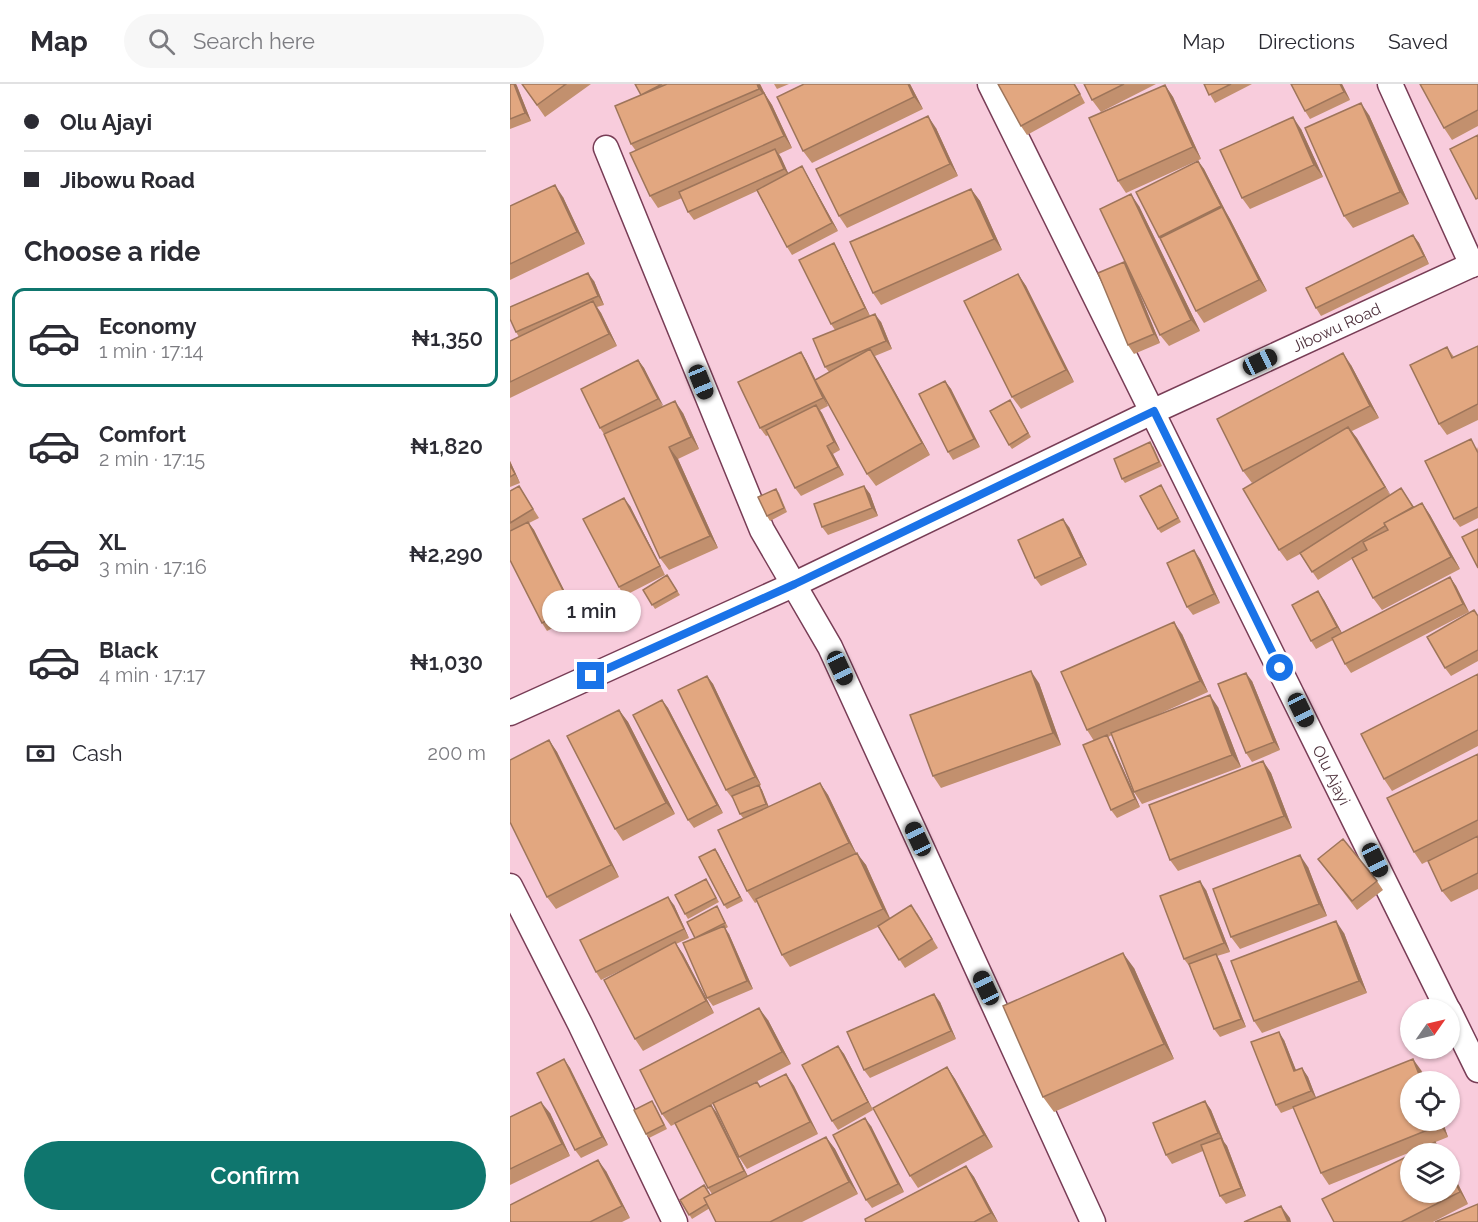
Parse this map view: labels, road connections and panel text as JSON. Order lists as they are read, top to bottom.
{
  "streets": {
    "street": ["Jibowu Road", "Olu Ajayi"]
  },
  "crossings": [
    ["Jibowu Road", "Olu Ajayi"]
  ],
  "north": "top right",
  "page": {
    "header": "Map",
    "search": "Search here",
    "nav": ["Map", "Directions", "Saved"],
    "banner": ["Olu Ajayi", "Jibowu Road"],
    "heading": "Choose a ride",
    "list": [
      {
        "name": "Economy",
        "note": "1 min · 17:14",
        "value": "₦1,350"
      },
      {
        "name": "Comfort",
        "note": "2 min · 17:15",
        "value": "₦1,820"
      },
      {
        "name": "XL",
        "note": "3 min · 17:16",
        "value": "₦2,290"
      },
      {
        "name": "Black",
        "note": "4 min · 17:17",
        "value": "₦1,030"
      }
    ],
    "bubble": "1 min",
    "pay": ["Cash", "200 m"],
    "buttons": "Confirm"
  }
}
